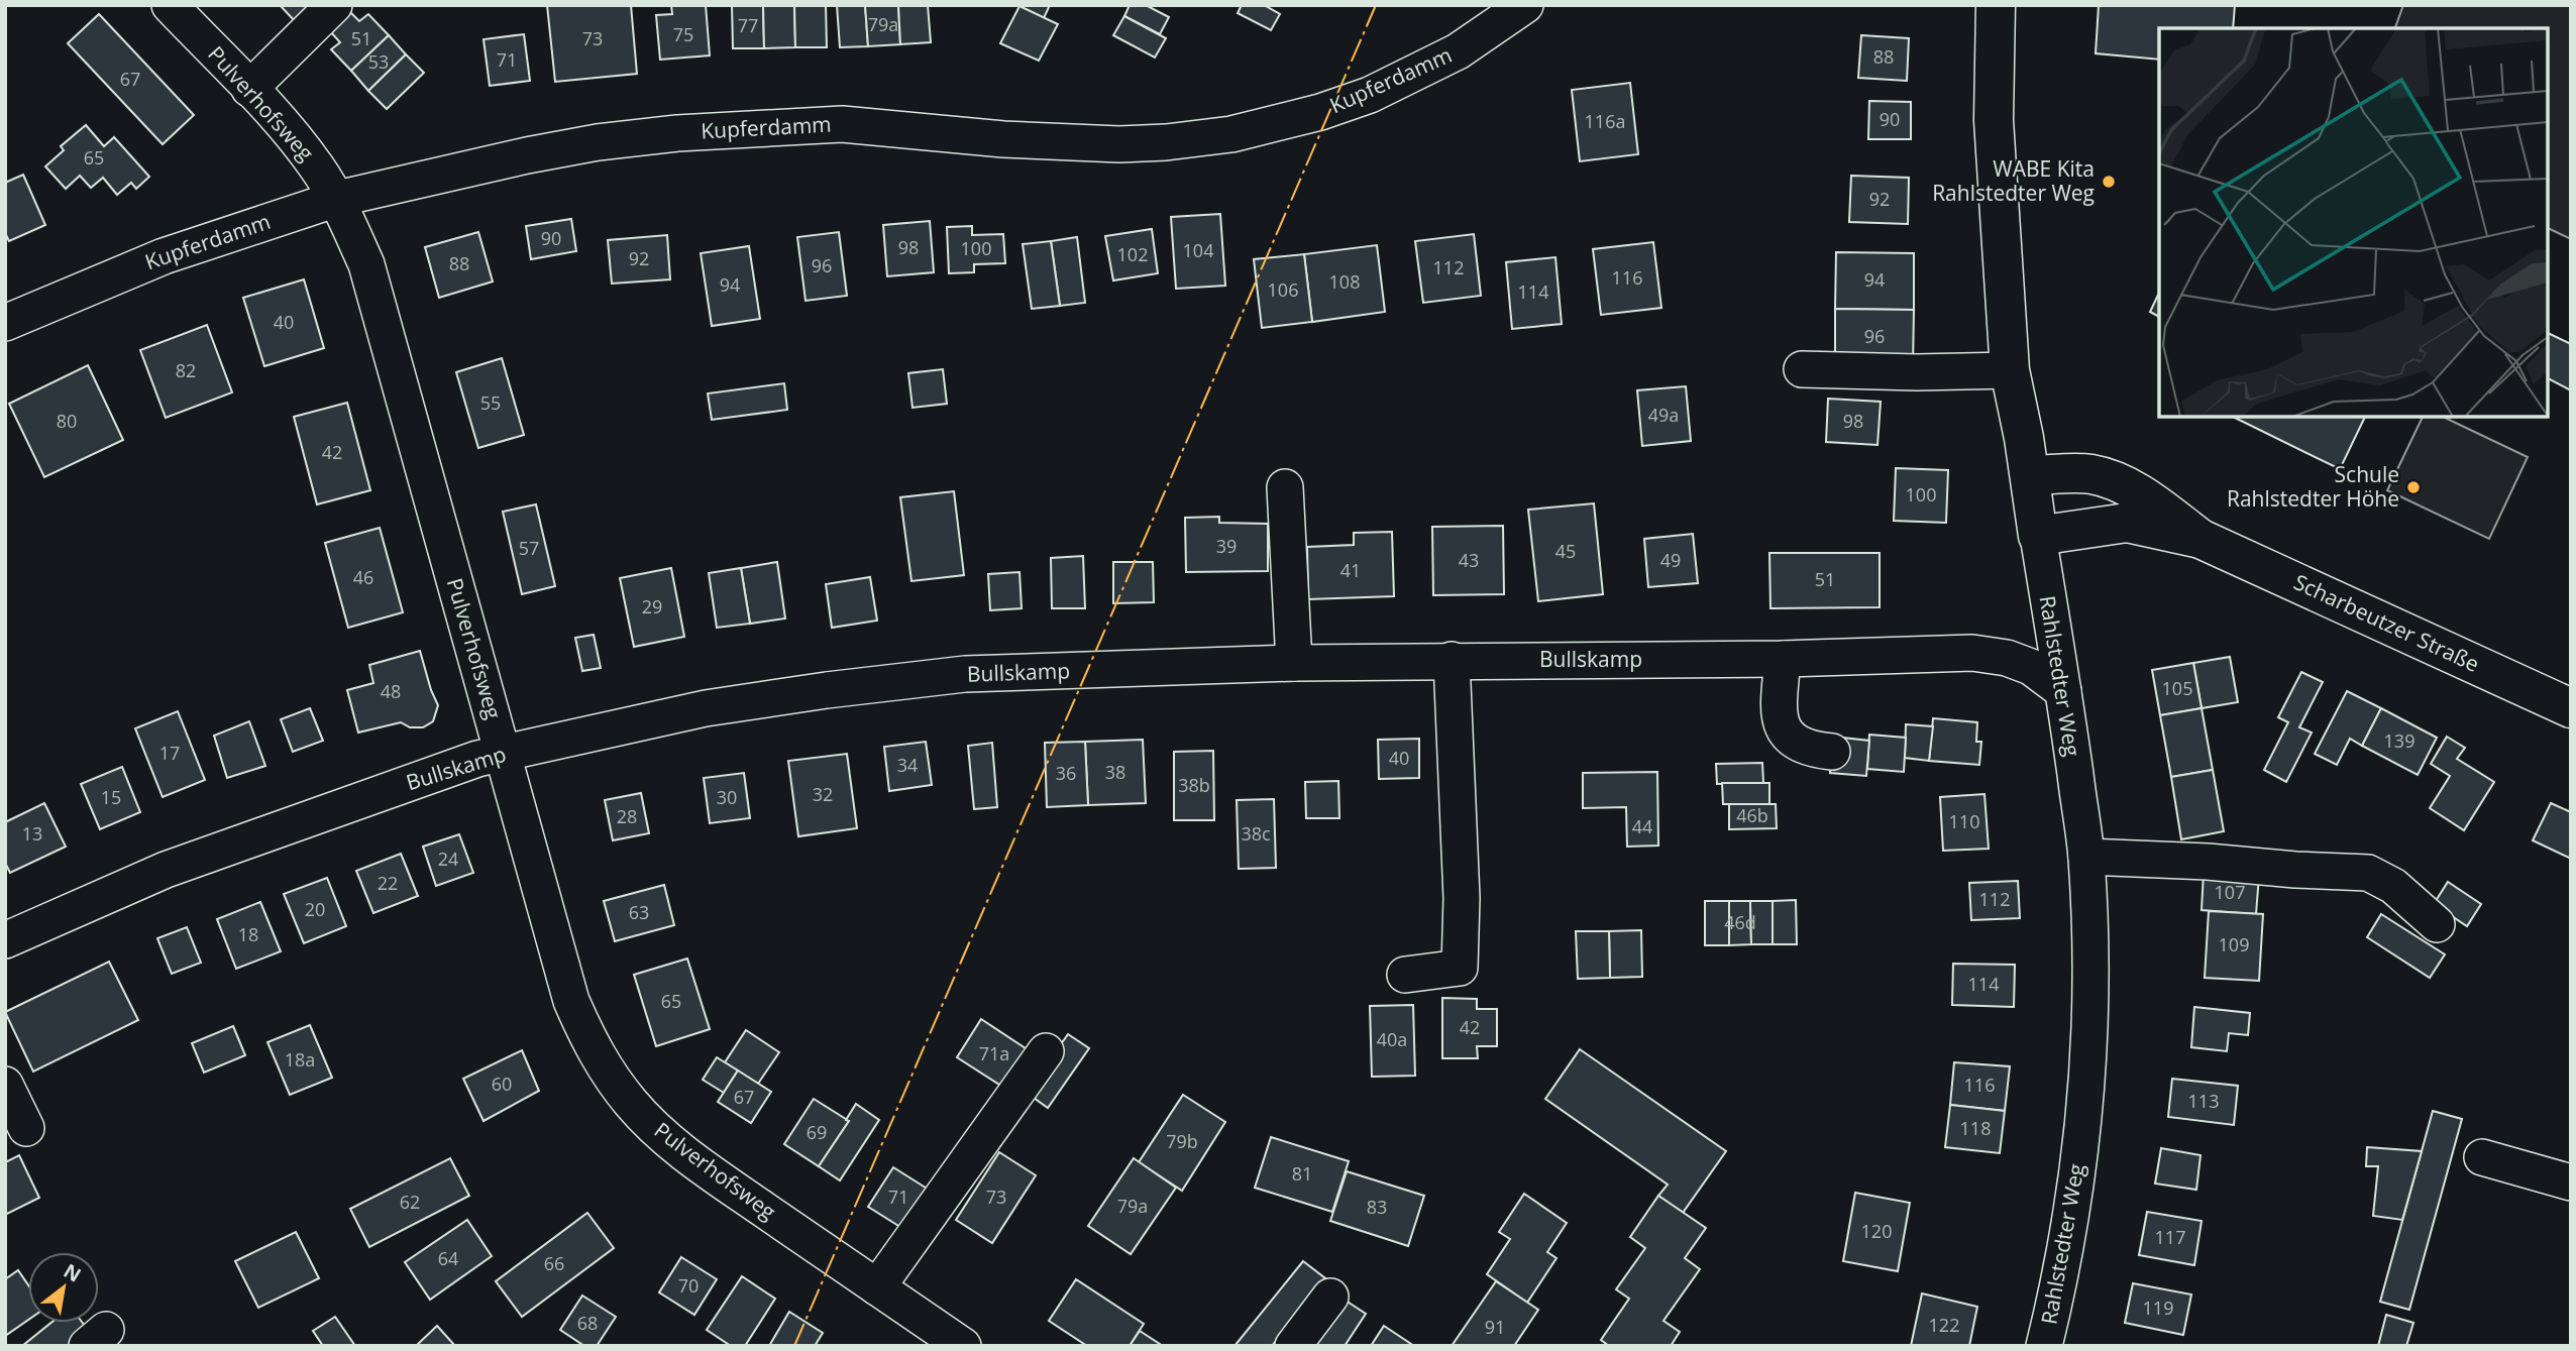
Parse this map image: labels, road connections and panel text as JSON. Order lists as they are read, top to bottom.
{
  "streets": {
    "main road": ["Scharbeutzer Straße", "Rahlstedter Weg"],
    "street": ["Kupferdamm", "Pulverhofsweg", "Bullskamp"]
  },
  "crossings": [
    ["Kupferdamm", "Pulverhofsweg"],
    ["Pulverhofsweg", "Bullskamp"],
    ["Scharbeutzer Straße", "Rahlstedter Weg"],
    ["Bullskamp", "Rahlstedter Weg"]
  ],
  "places": ["WABE Kita Rahlstedter Weg", "Schule Rahlstedter Höhe"],
  "house_numbers": [
    "79a",
    "77",
    "75",
    "51",
    "73",
    "88",
    "71",
    "53",
    "67",
    "90",
    "116a",
    "65",
    "92",
    "90",
    "98",
    "100",
    "104",
    "102",
    "92",
    "88",
    "96",
    "112",
    "116",
    "94",
    "108",
    "94",
    "106",
    "114",
    "40",
    "96",
    "82",
    "55",
    "49a",
    "80",
    "98",
    "42",
    "100",
    "39",
    "57",
    "45",
    "43",
    "49",
    "41",
    "46",
    "51",
    "29",
    "105",
    "48",
    "139",
    "17",
    "40",
    "34",
    "38",
    "36",
    "38b",
    "32",
    "15",
    "30",
    "46b",
    "28",
    "110",
    "44",
    "13",
    "38c",
    "24",
    "22",
    "107",
    "112",
    "20",
    "63",
    "46d",
    "18",
    "109",
    "114",
    "65",
    "42",
    "40a",
    "71a",
    "18a",
    "60",
    "116",
    "67",
    "113",
    "118",
    "69",
    "79b",
    "81",
    "71",
    "73",
    "62",
    "79a",
    "83",
    "120",
    "117",
    "64",
    "66",
    "70",
    "119",
    "68",
    "122",
    "91"
  ],
  "north": "top right"
}
